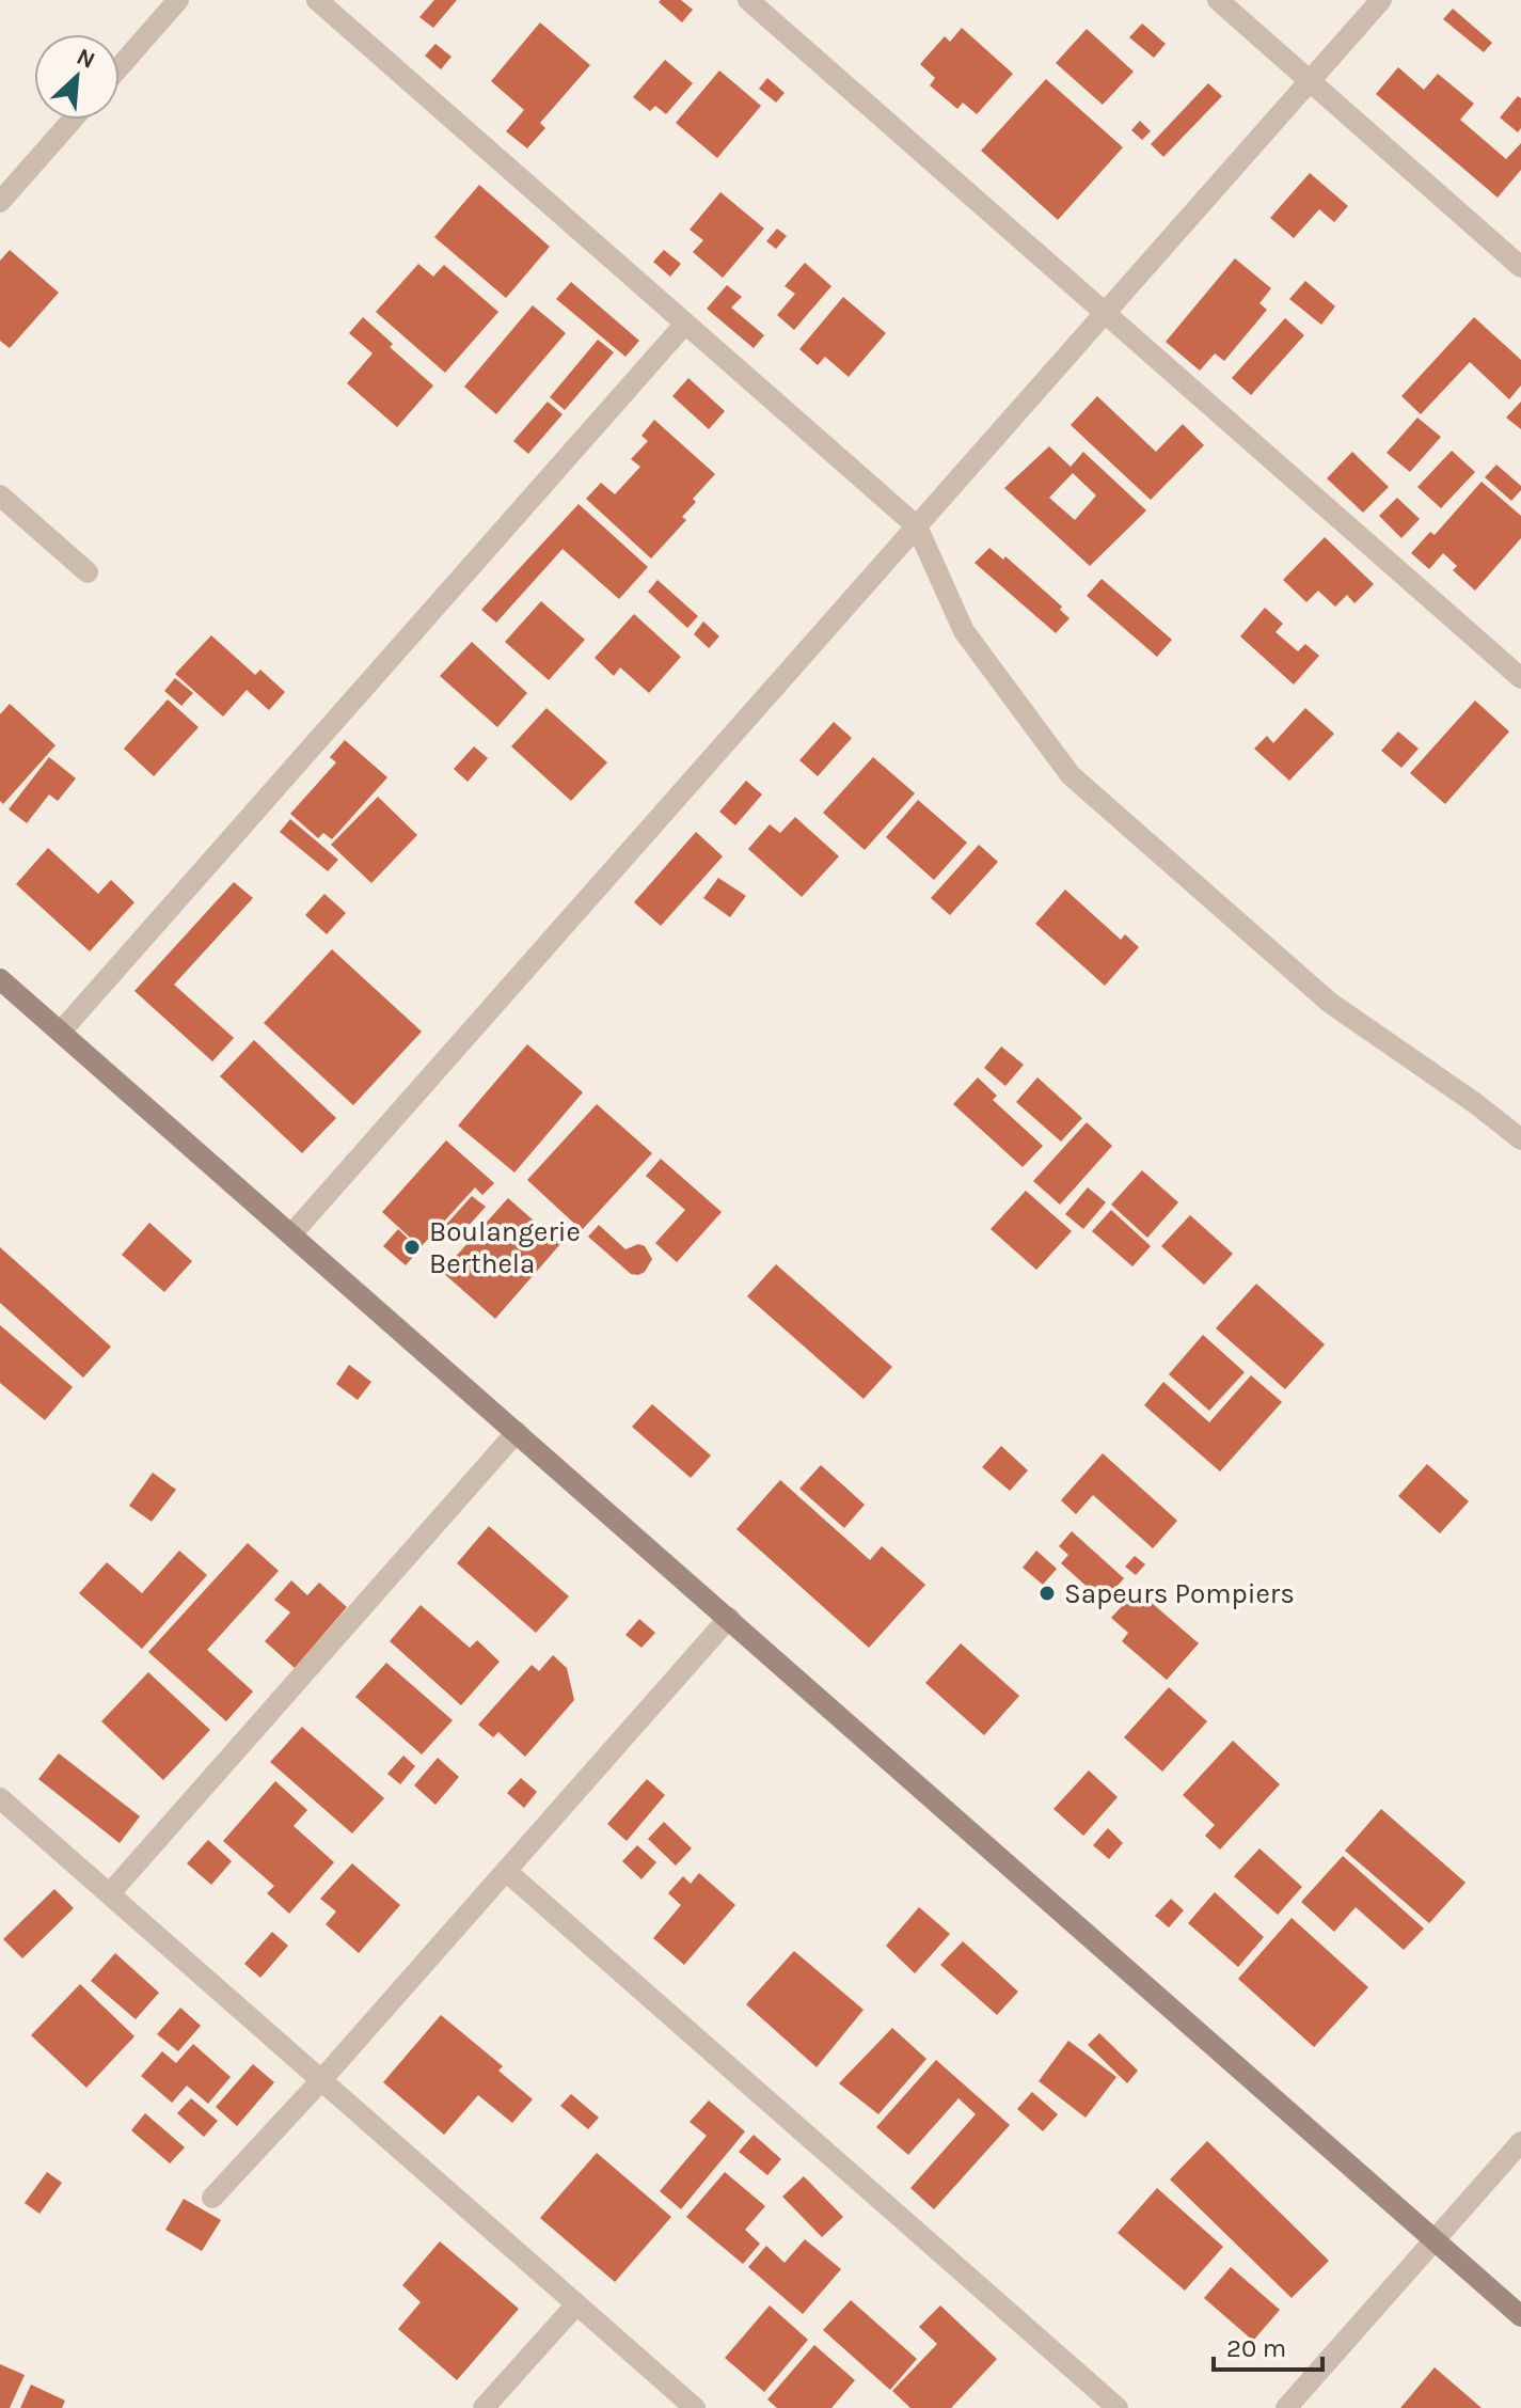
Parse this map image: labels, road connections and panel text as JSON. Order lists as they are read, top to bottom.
{
  "places": ["Boulangerie Berthela", "Sapeurs Pompiers"],
  "scale_bar": "20 m",
  "north": "top right"
}
